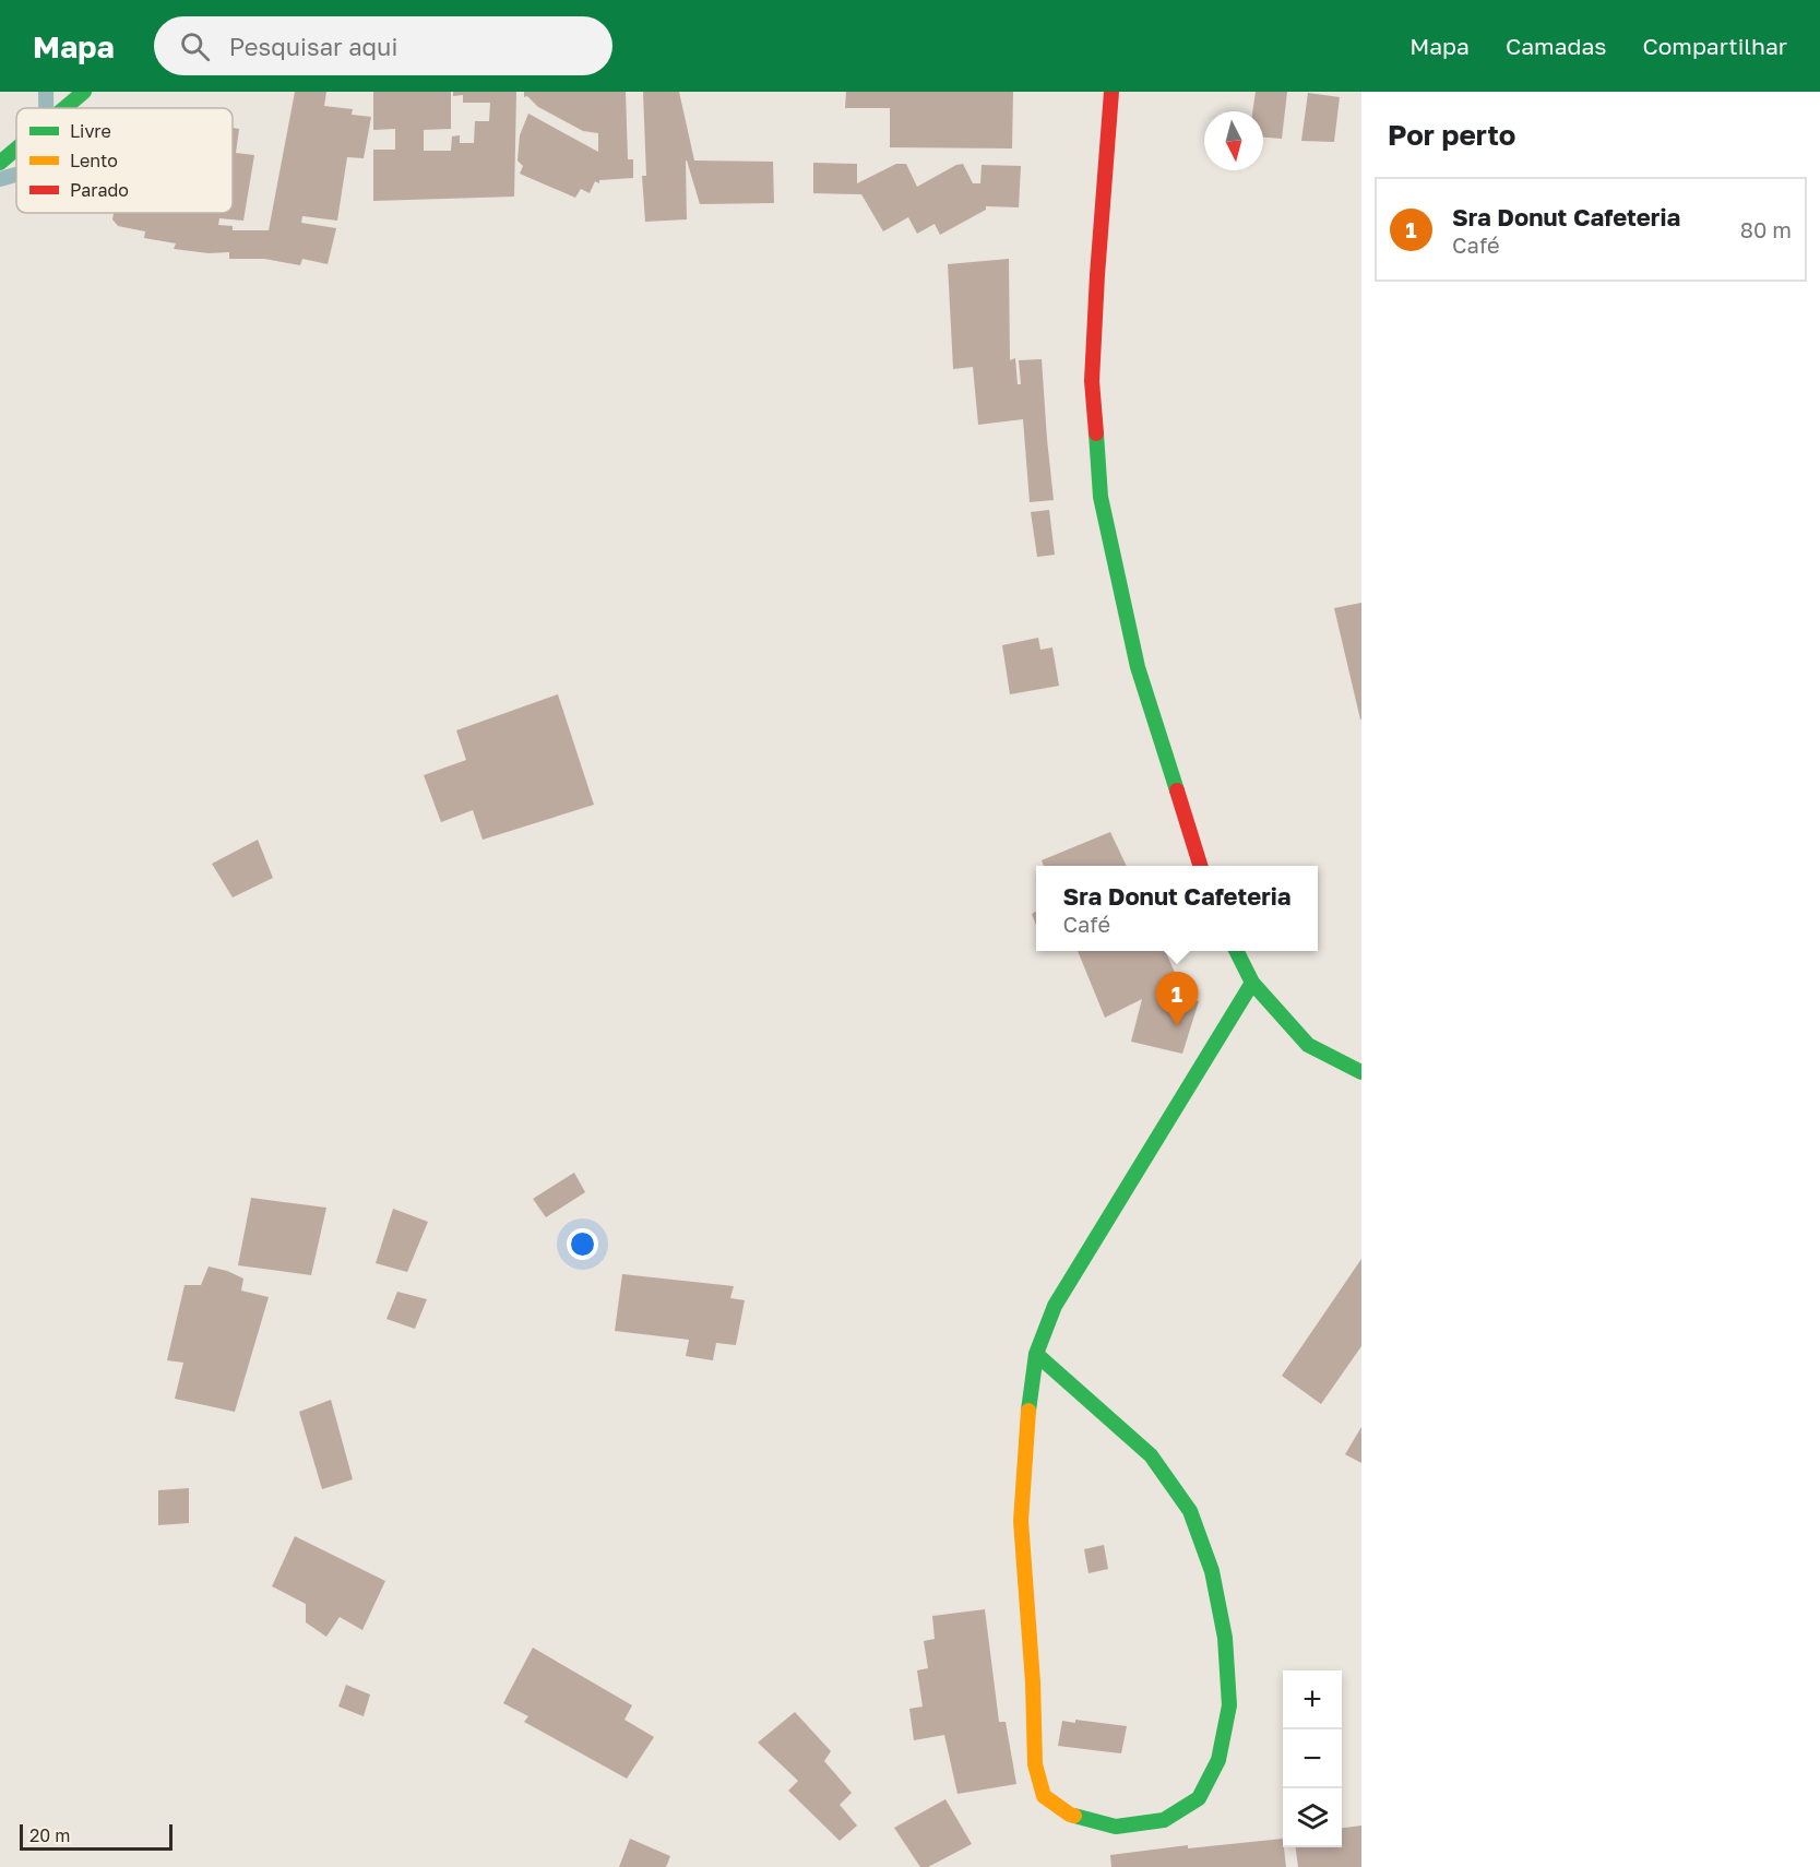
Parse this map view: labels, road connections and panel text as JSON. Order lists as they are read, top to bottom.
{
  "legend": ["Livre", "Lento", "Parado"],
  "scale_bar": "20 m",
  "north": "bottom",
  "page": {
    "header": "Mapa",
    "search": "Pesquisar aqui",
    "nav": ["Mapa", "Camadas", "Compartilhar"],
    "heading": "Por perto",
    "list": [
      {
        "mark": "1",
        "name": "Sra Donut Cafeteria",
        "note": "Café",
        "value": "80 m"
      }
    ],
    "popup": ["Sra Donut Cafeteria", "Café"],
    "pins": "1",
    "map_buttons": ["+", "−"],
    "scale": "20 m"
  }
}
